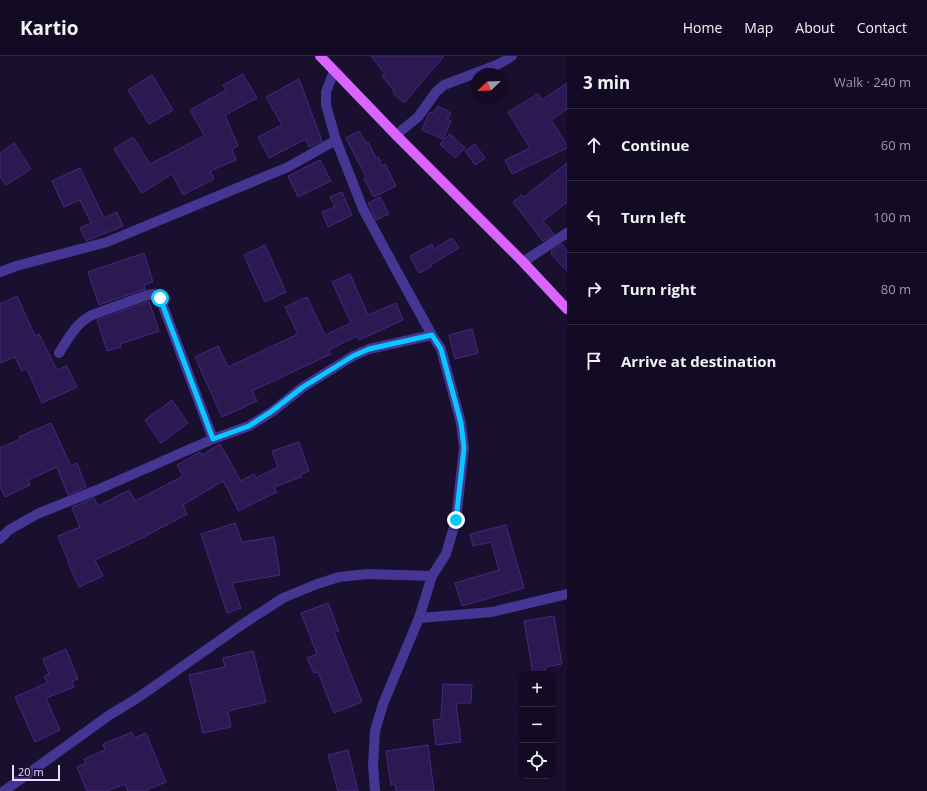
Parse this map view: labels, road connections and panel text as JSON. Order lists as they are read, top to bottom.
{
  "scale_bar": "20 m",
  "north": "bottom left",
  "page": {
    "header": "Kartio",
    "nav": [
      "Home",
      "Map",
      "About",
      "Contact"
    ],
    "heading": ["3 min", "Walk · 240 m"],
    "list": [
      ["Continue", "60 m"],
      ["Turn left", "100 m"],
      ["Turn right", "80 m"],
      "Arrive at destination"
    ],
    "map_buttons": ["+", "−"],
    "scale": "20 m"
  }
}
